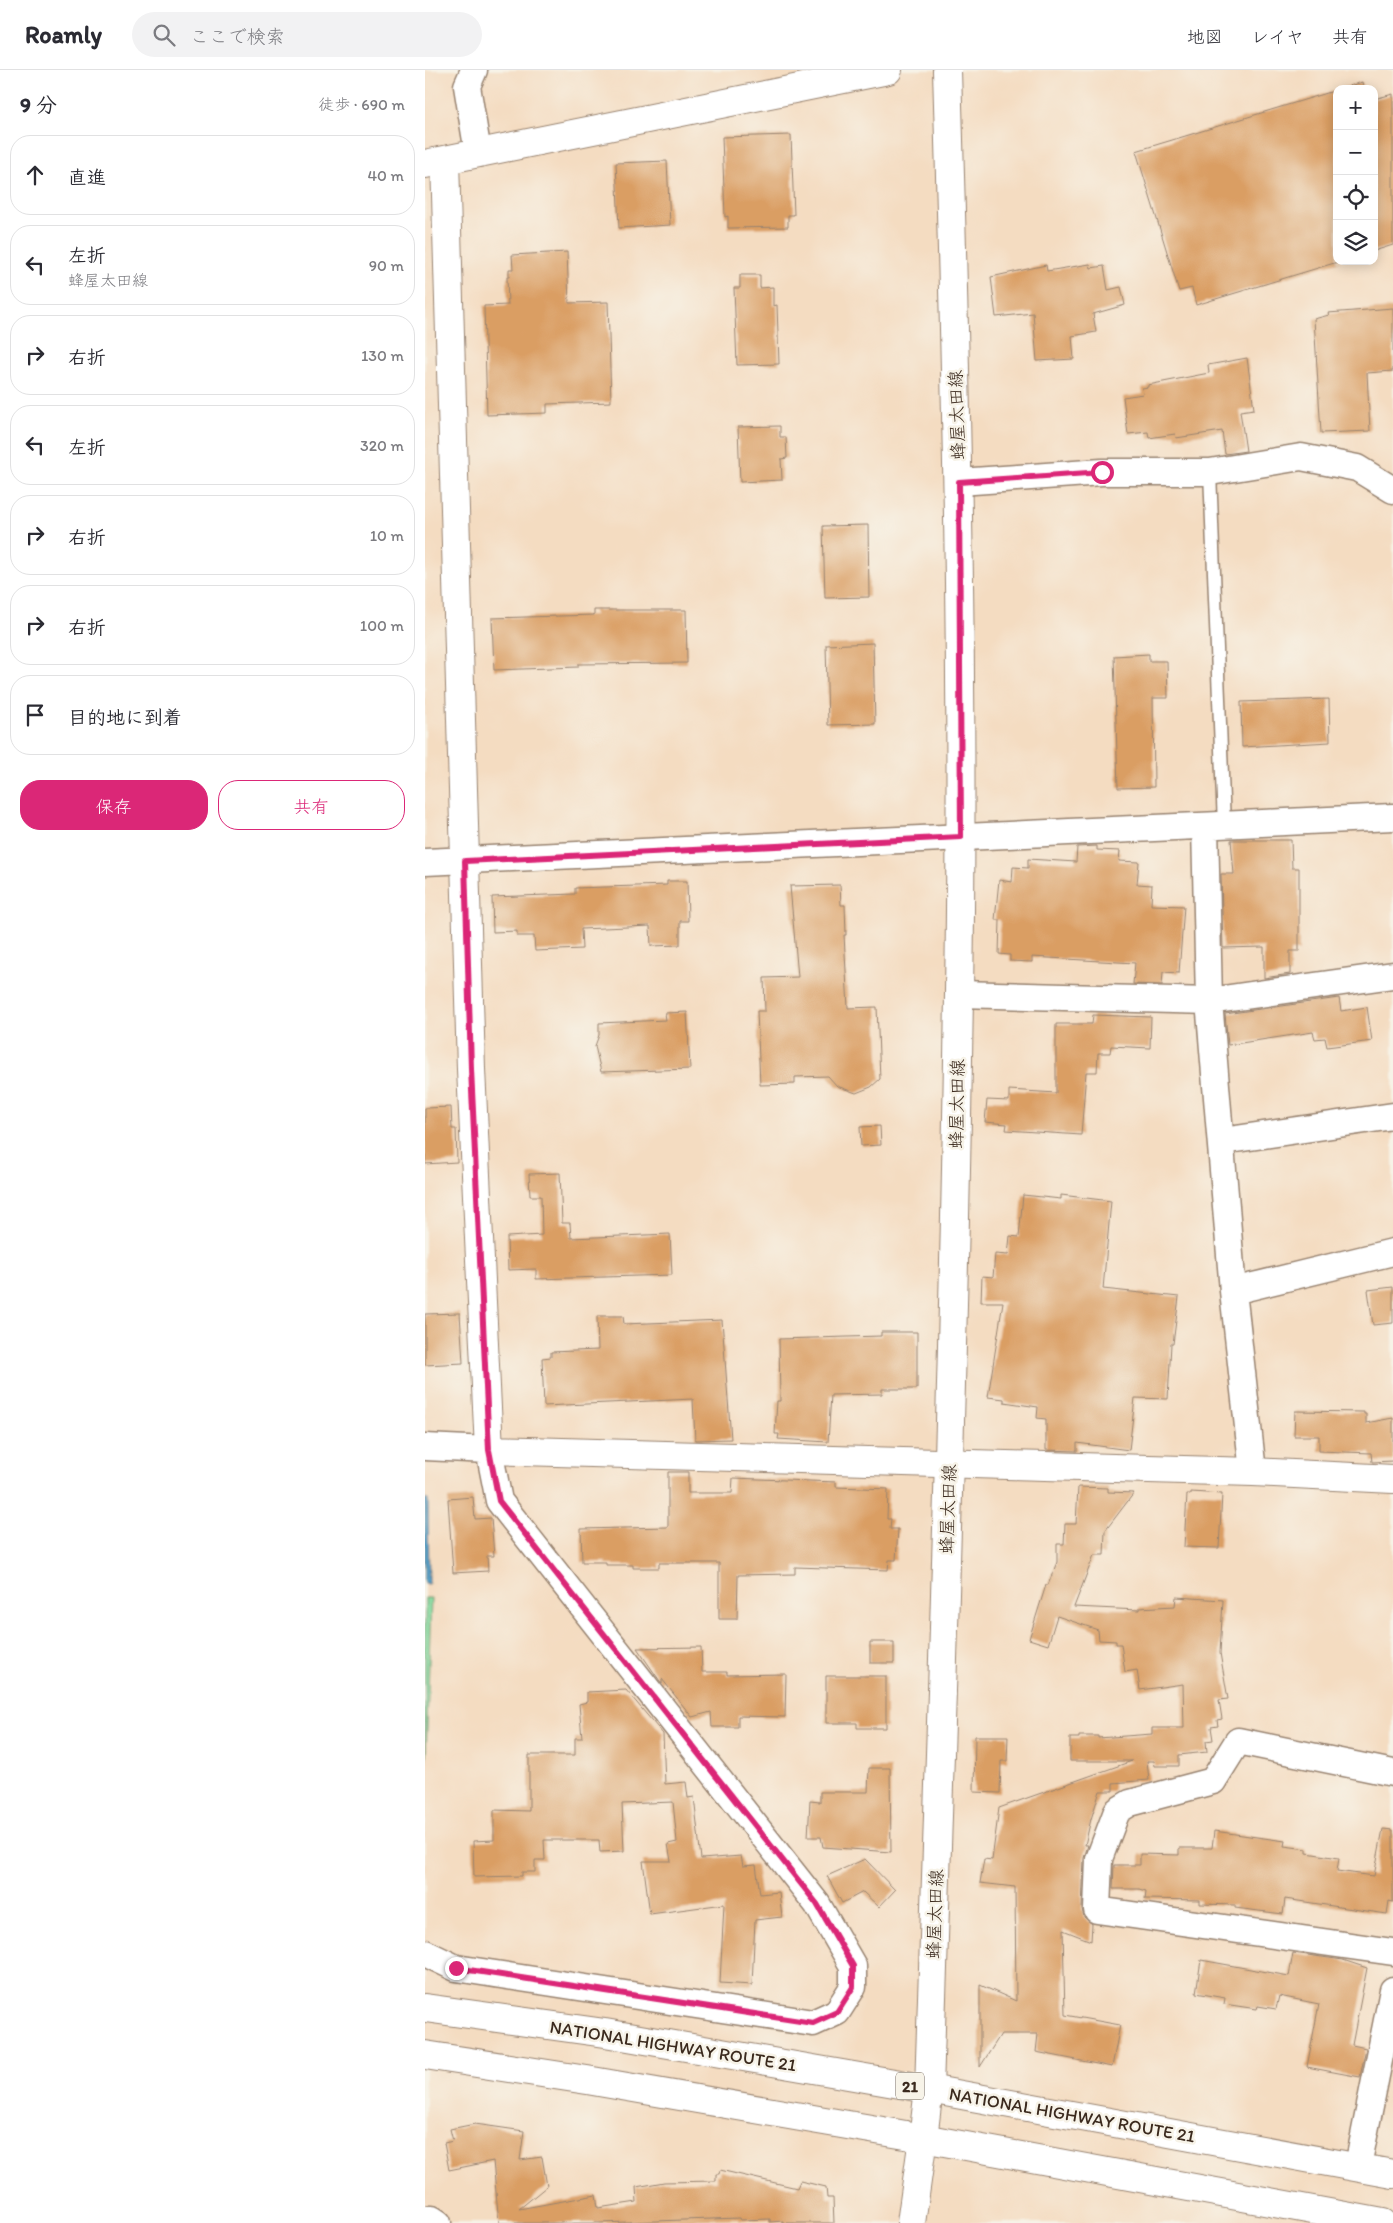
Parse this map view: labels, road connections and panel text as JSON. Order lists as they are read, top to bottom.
{
  "streets": {
    "main road": ["蜂屋太田線", "NATIONAL HIGHWAY ROUTE 21", "21"]
  },
  "crossings": [
    ["蜂屋太田線", "NATIONAL HIGHWAY ROUTE 21"]
  ],
  "page": {
    "header": "Roamly",
    "search": "ここで検索",
    "nav": ["地図", "レイヤ", "共有"],
    "heading": ["9 分", "徒歩 · 690 m"],
    "map_buttons": ["+", "−"],
    "list": [
      ["直進", "40 m"],
      ["左折", "蜂屋太田線", "90 m"],
      ["右折", "130 m"],
      ["左折", "320 m"],
      ["右折", "10 m"],
      ["右折", "100 m"],
      "目的地に到着"
    ],
    "buttons": ["保存", "共有"]
  }
}
